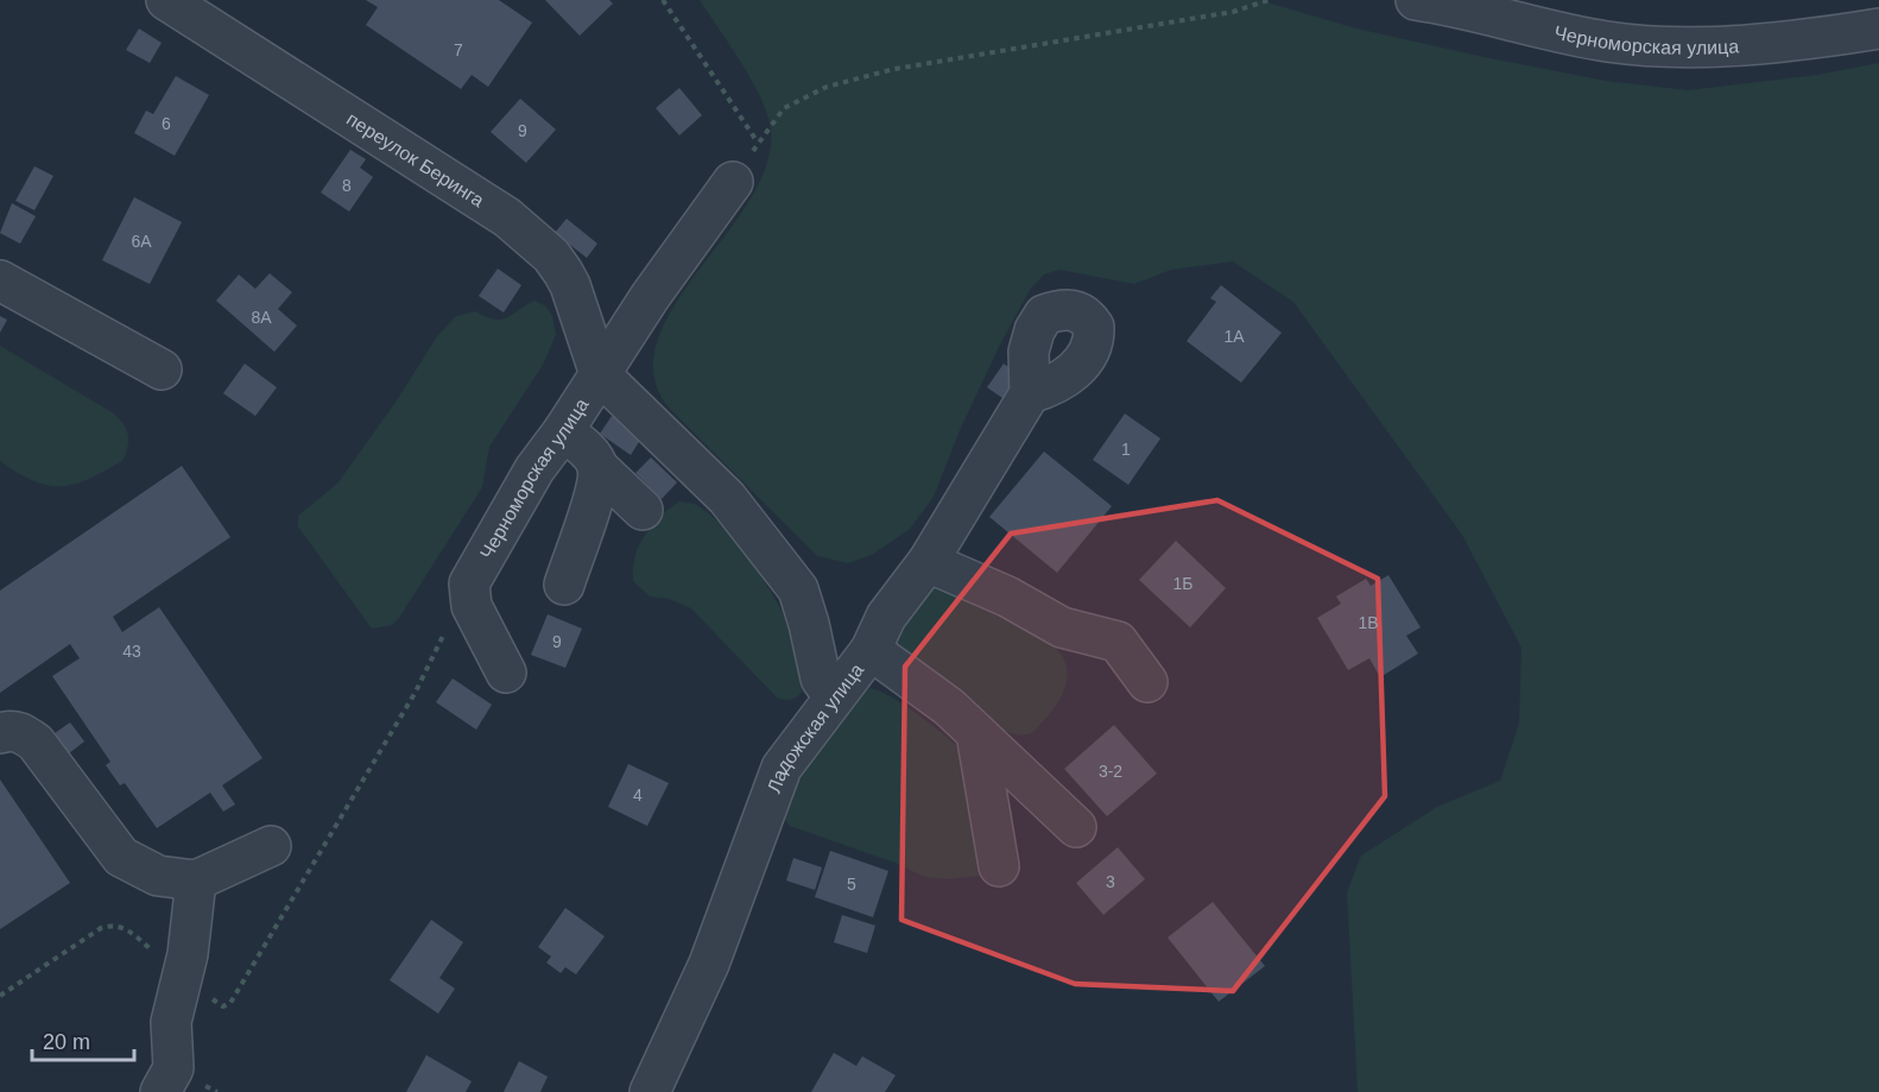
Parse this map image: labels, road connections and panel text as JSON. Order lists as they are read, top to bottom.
{
  "streets": {
    "lane": ["Черноморская улица", "переулок Беринга", "Ладожская улица"]
  },
  "crossings": [
    ["Черноморская улица", "переулок Беринга"]
  ],
  "house_numbers": [
    "7",
    "6",
    "9",
    "8",
    "6А",
    "8А",
    "1А",
    "1",
    "1Б",
    "1В",
    "9",
    "43",
    "3-2",
    "4",
    "3",
    "5"
  ],
  "scale_bar": "20 m"
}
